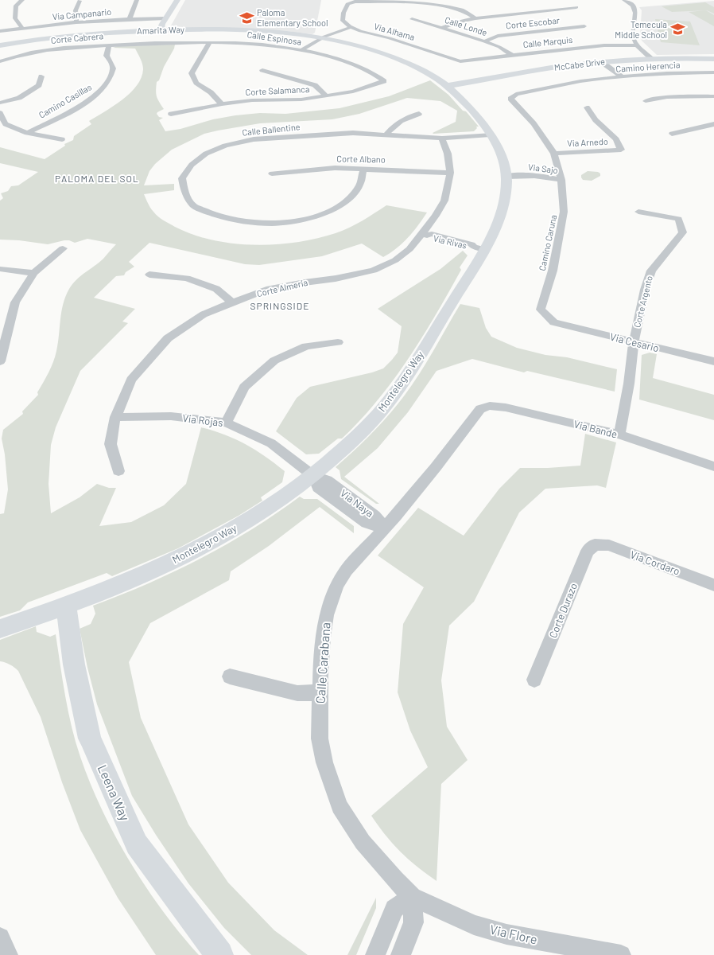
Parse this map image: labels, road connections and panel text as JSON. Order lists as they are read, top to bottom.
{
  "streets": {
    "street": [
      "Via Campanario",
      "Corte Escobar",
      "Calle Londe",
      "Amarita Way",
      "Via Alhama",
      "Corte Cabrera",
      "Calle Espinosa",
      "Calle Marquis",
      "McCabe Drive",
      "Camino Herencia",
      "Corte Salamanca",
      "Camino Casillas",
      "Calle Ballentine",
      "Via Arnedo",
      "Corte Albano",
      "Via Sajo",
      "Via Rivas",
      "Camino Caruna",
      "Corte Almeria",
      "Corte Argento",
      "Via Cesario",
      "Montelegro Way",
      "Via Rojas",
      "Via Bande",
      "Via Naya",
      "Via Cordaro",
      "Corte Durazo",
      "Calle Carabana",
      "Leena Way",
      "Via Flore"
    ]
  },
  "crossings": [
    ["Corte Escobar", "Calle Londe"],
    ["Calle Londe", "Calle Marquis"],
    ["Amarita Way", "Montelegro Way"],
    ["Via Alhama", "Calle Marquis"],
    ["Corte Cabrera", "Calle Espinosa"],
    ["Corte Cabrera", "Camino Casillas"],
    ["Calle Espinosa", "Corte Salamanca"],
    ["McCabe Drive", "Montelegro Way"],
    ["Camino Herencia", "Camino Caruna"],
    ["Calle Ballentine", "Corte Albano"],
    ["Calle Ballentine", "Corte Almeria"],
    ["Calle Ballentine", "Montelegro Way"],
    ["Via Arnedo", "Camino Caruna"],
    ["Corte Albano", "Corte Almeria"],
    ["Via Sajo", "Camino Caruna"],
    ["Via Sajo", "Montelegro Way"],
    ["Via Rivas", "Corte Almeria"],
    ["Via Rivas", "Montelegro Way"],
    ["Camino Caruna", "Via Cesario"],
    ["Corte Almeria", "Via Rojas"],
    ["Corte Argento", "Via Cesario"],
    ["Corte Argento", "Via Bande"],
    ["Montelegro Way", "Via Rojas"],
    ["Montelegro Way", "Via Naya"],
    ["Montelegro Way", "Leena Way"],
    ["Via Rojas", "Via Naya"],
    ["Via Bande", "Calle Carabana"],
    ["Via Naya", "Calle Carabana"],
    ["Via Cordaro", "Corte Durazo"],
    ["Calle Carabana", "Via Flore"]
  ],
  "districts": ["PALOMA DEL SOL", "SPRINGSIDE"],
  "places": {
    "school or university": ["Paloma Elementary School", "Temecula Middle School"]
  }
}
